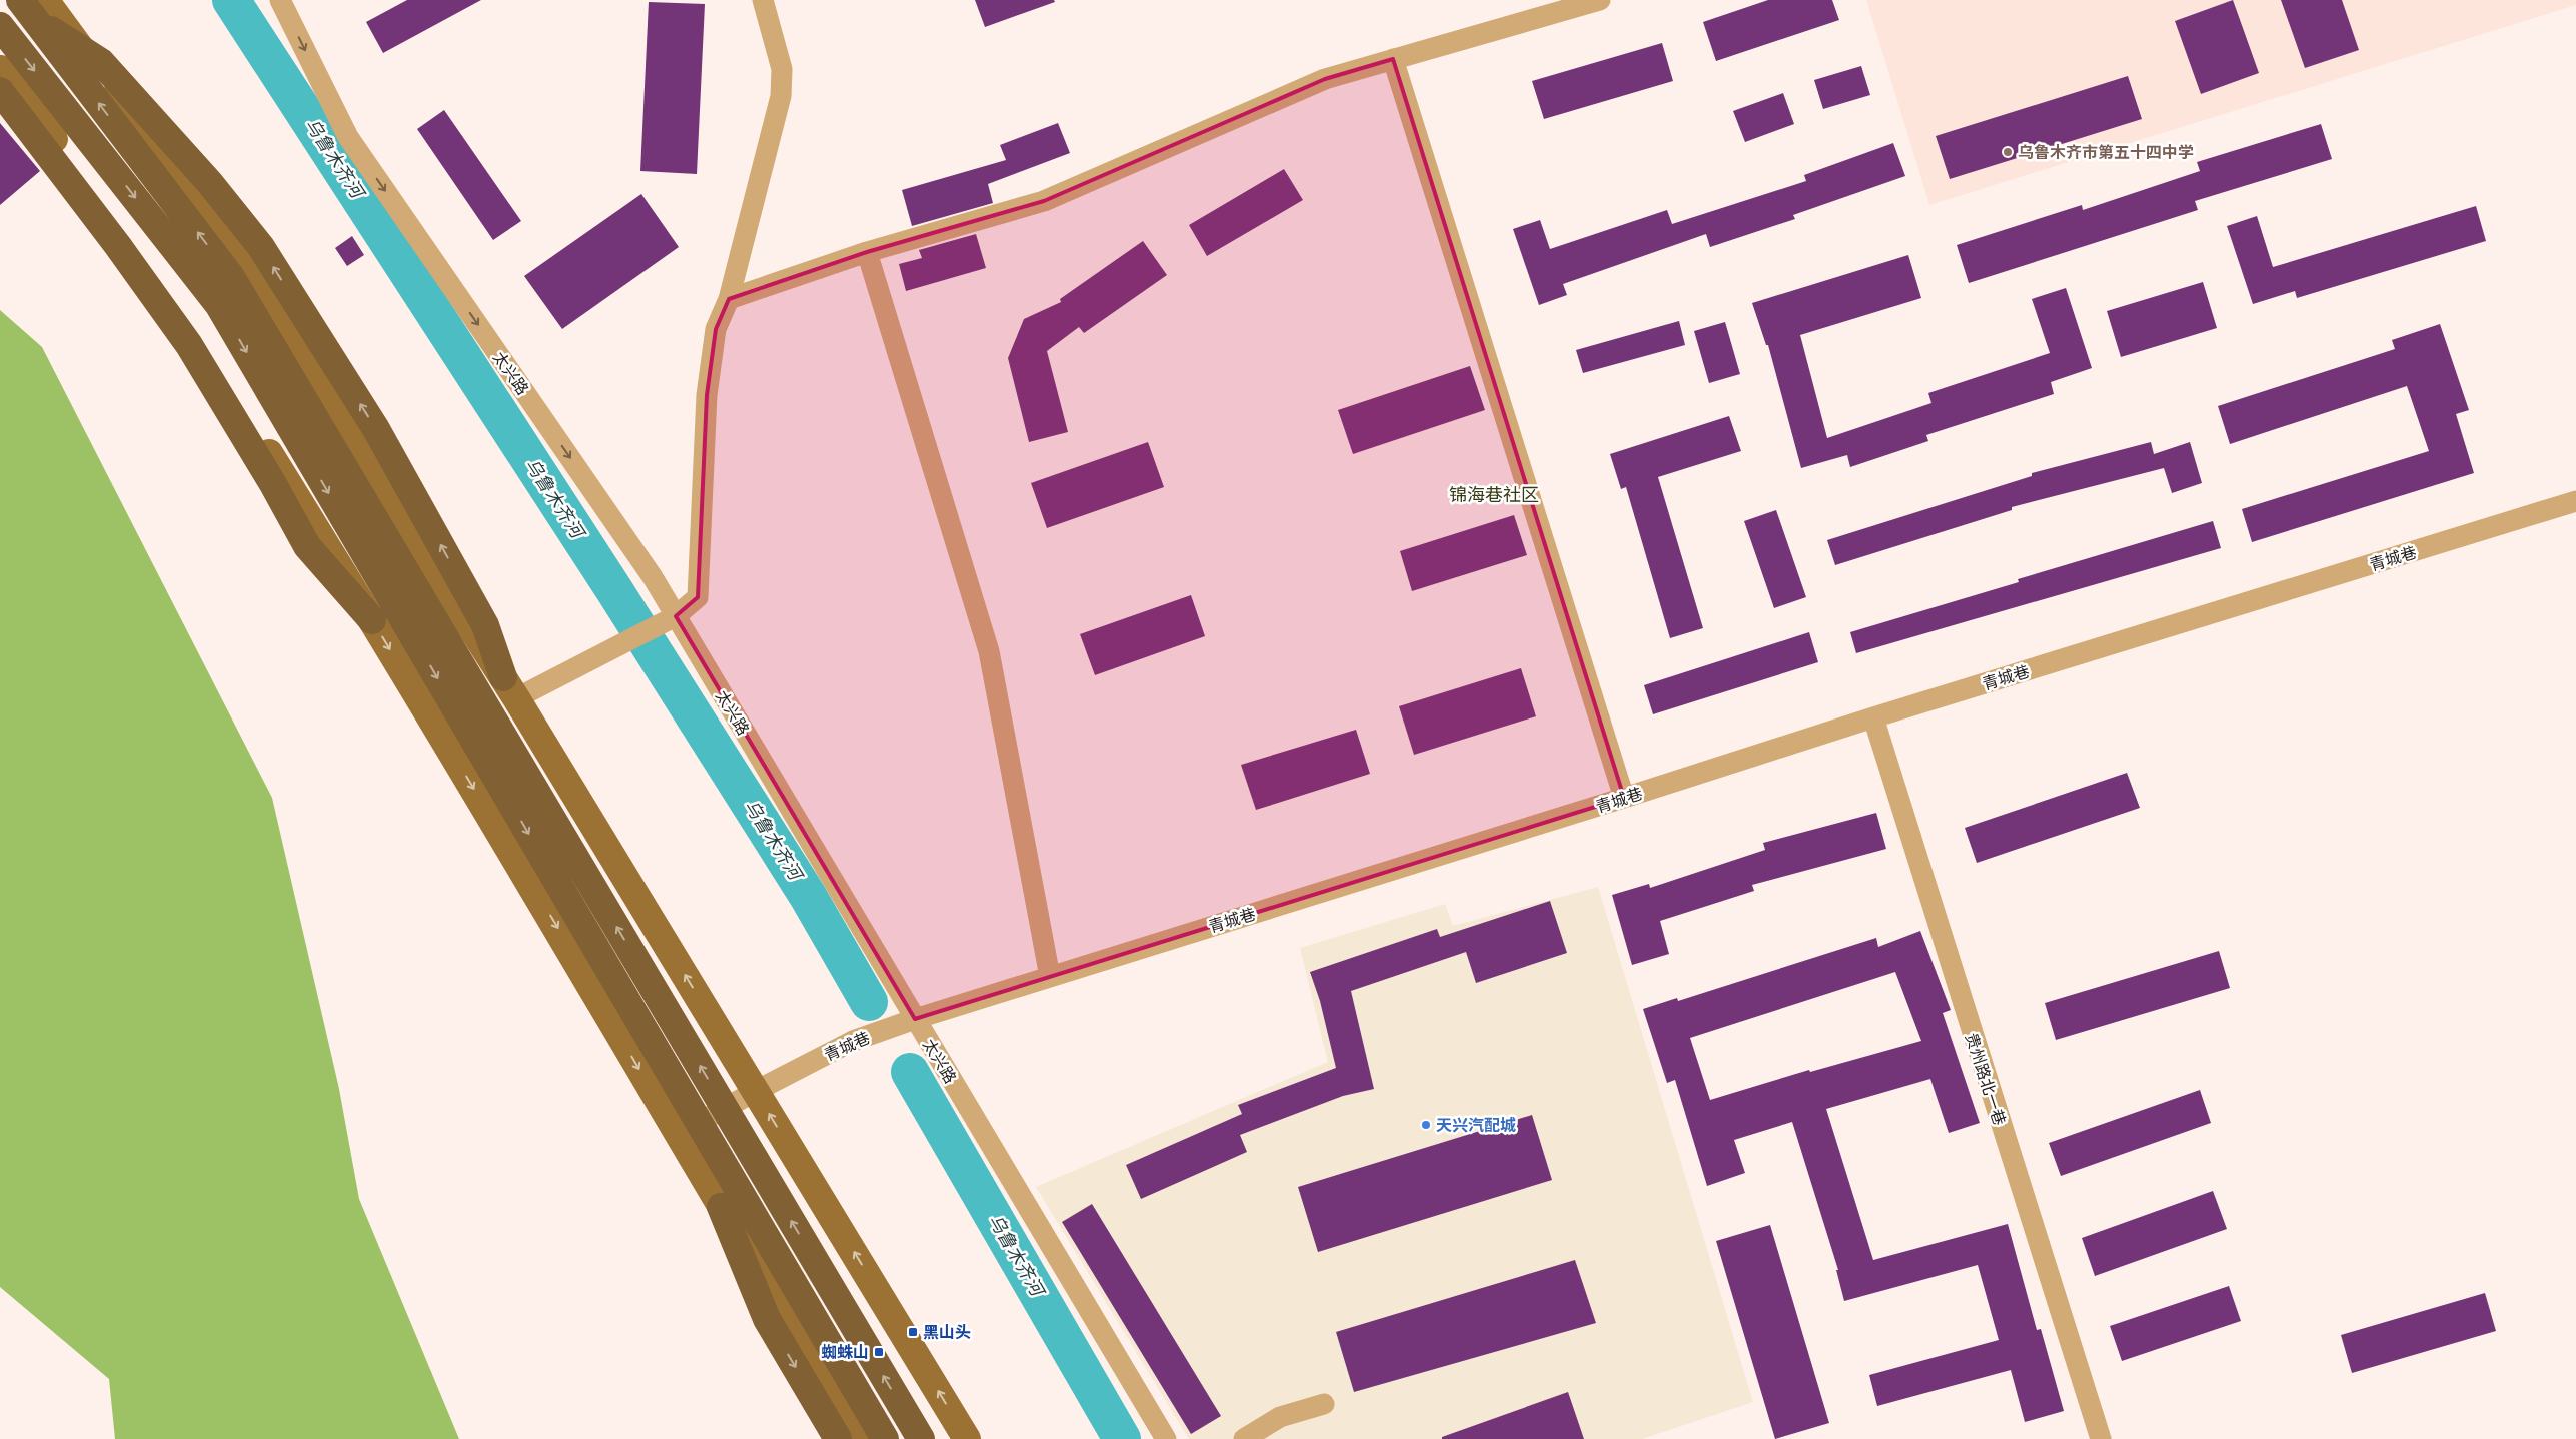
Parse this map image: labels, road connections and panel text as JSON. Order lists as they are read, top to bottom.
{
  "streets": {
    "street": ["太兴路", "青城巷", "贵州路北一巷"]
  },
  "crossings": [
    ["太兴路", "青城巷"],
    ["青城巷", "贵州路北一巷"]
  ],
  "one_way": ["太兴路"],
  "districts": ["锦海巷社区"],
  "water": ["乌鲁木齐河"],
  "places": {
    "other": ["乌鲁木齐市第五十四中学", "天兴汽配城"],
    "transit": ["黑山头", "蜘蛛山"]
  }
}
